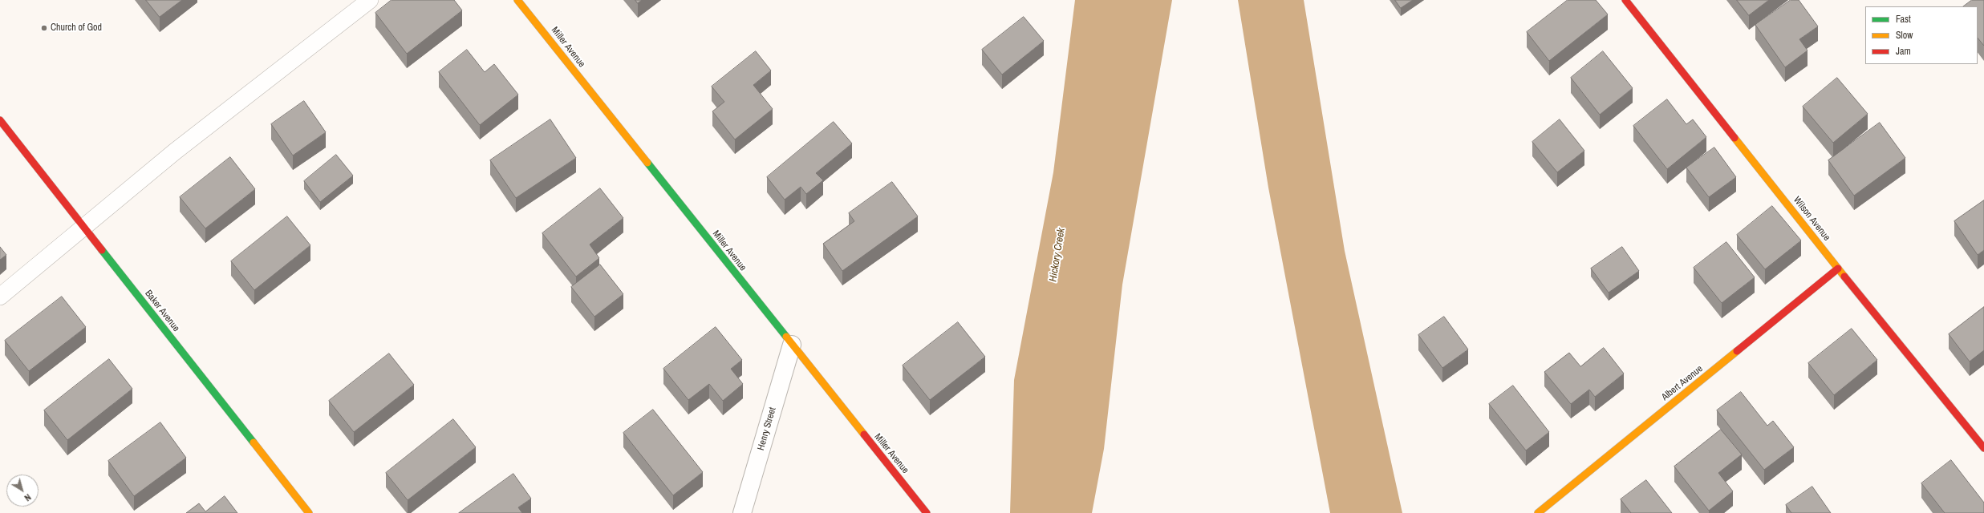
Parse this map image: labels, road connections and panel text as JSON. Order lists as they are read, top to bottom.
{
  "streets": {
    "street": [
      "Miller Avenue",
      "Wilson Avenue",
      "Baker Avenue",
      "Albert Avenue",
      "Henry Street"
    ]
  },
  "crossings": [
    ["Miller Avenue", "Henry Street"],
    ["Wilson Avenue", "Albert Avenue"]
  ],
  "water": ["Hickory Creek"],
  "places": ["Church of God"],
  "legend": ["Fast", "Slow", "Jam"],
  "north": "bottom right"
}
